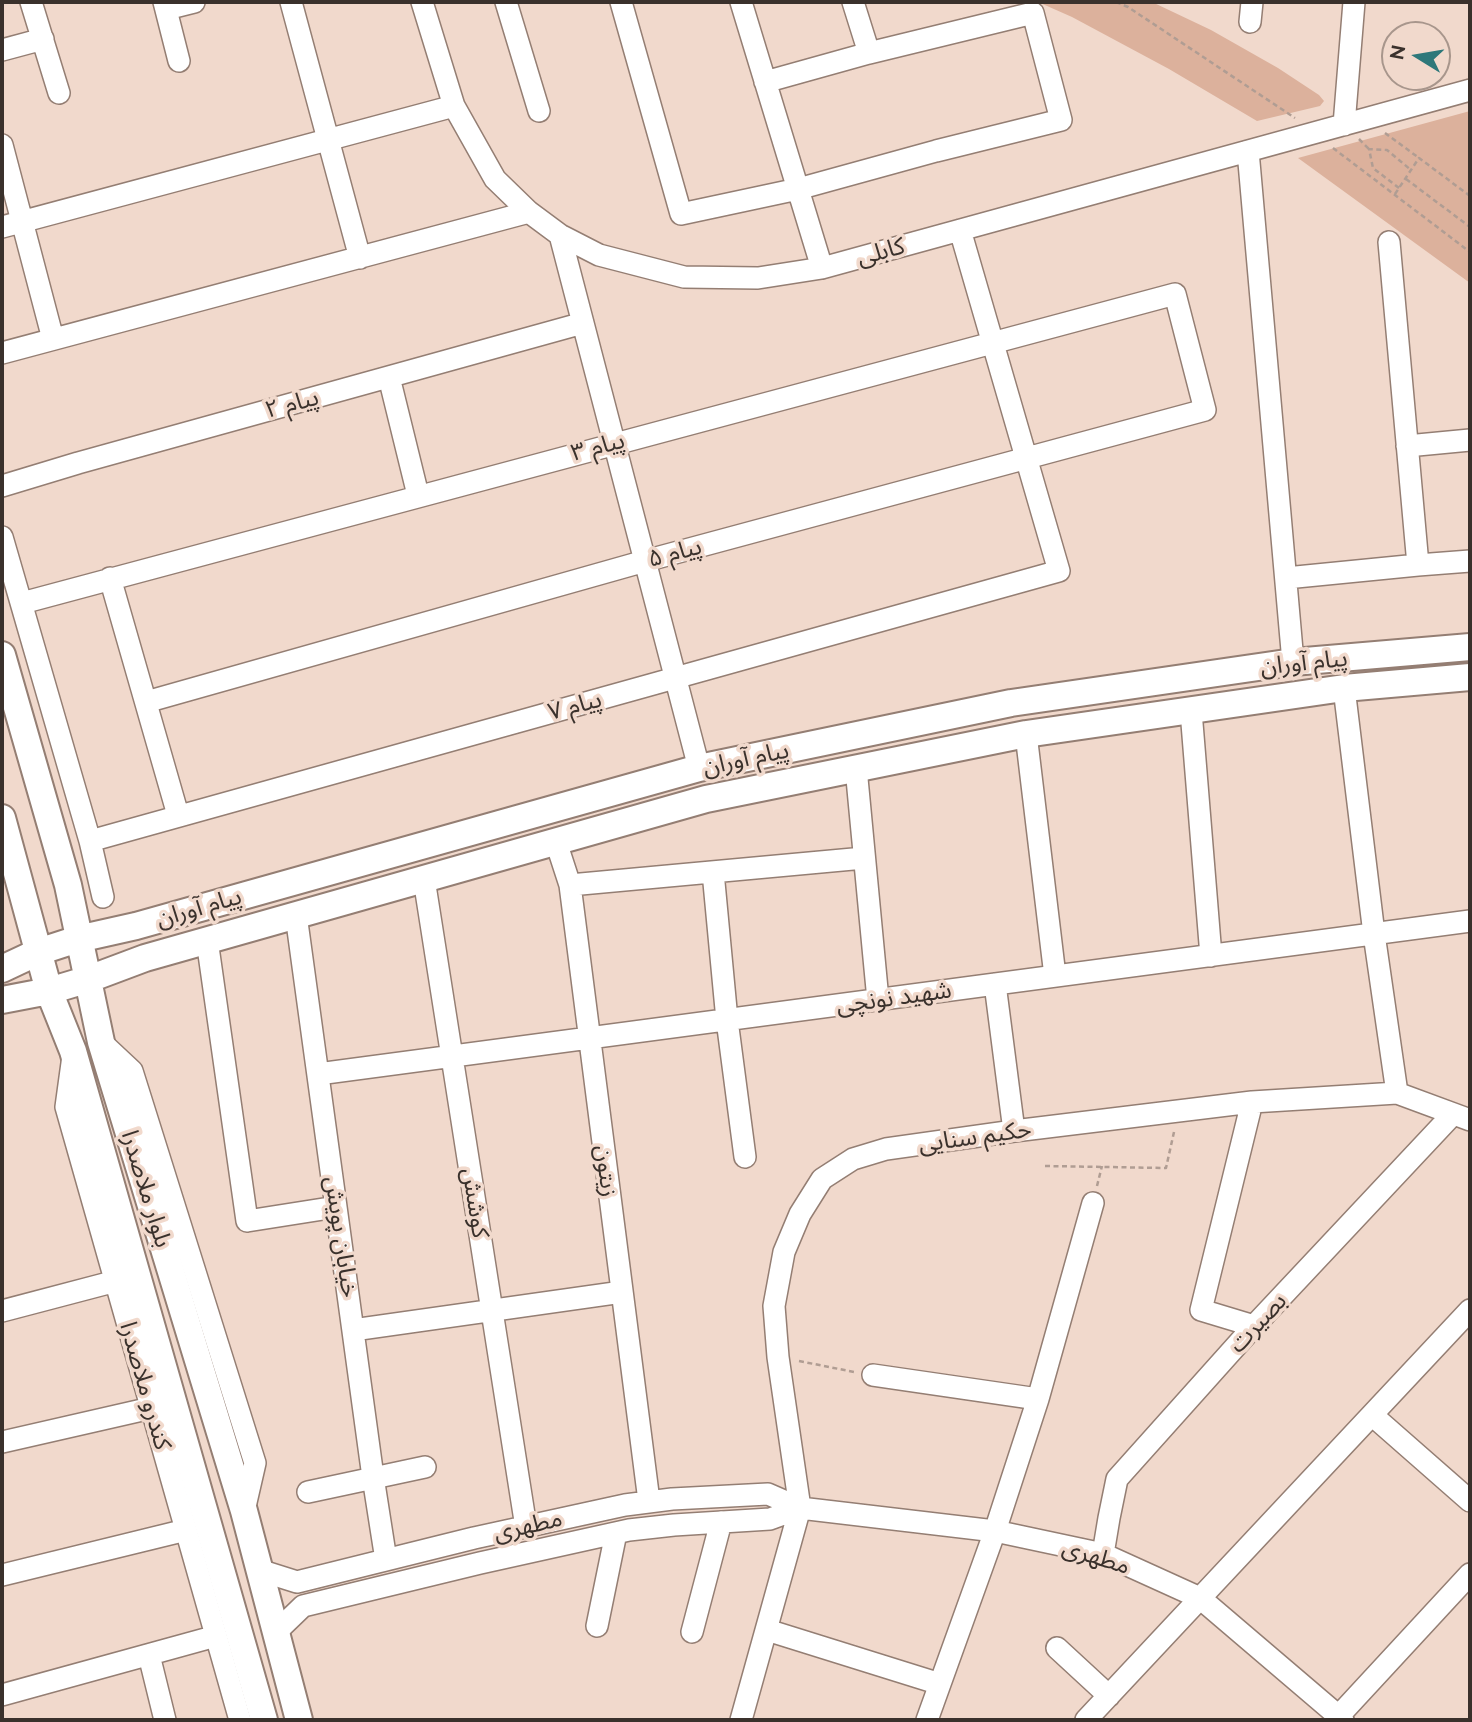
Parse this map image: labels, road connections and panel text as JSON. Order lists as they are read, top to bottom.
{
  "streets": {
    "main road": ["پیام آوران", "بلوار ملاصدرا"],
    "street": [
      "کابلی",
      "پیام ۲",
      "پیام ۳",
      "پیام ۵",
      "پیام ۷",
      "شهید نونچی",
      "حکیم سنایی",
      "زیتون",
      "کوشش",
      "خیابان پویش",
      "بصیرت",
      "کندرو ملاصدرا",
      "مطهری"
    ]
  },
  "crossings": [
    ["پیام ۳", "پیام ۵"],
    ["پیام ۵", "پیام ۷"],
    ["پیام آوران", "زیتون"],
    ["پیام آوران", "بلوار ملاصدرا"],
    ["پیام آوران", "کوشش"],
    ["پیام آوران", "خیابان پویش"],
    ["شهید نونچی", "زیتون"],
    ["شهید نونچی", "کوشش"],
    ["شهید نونچی", "خیابان پویش"],
    ["حکیم سنایی", "بصیرت"],
    ["حکیم سنایی", "مطهری"],
    ["زیتون", "مطهری"],
    ["بلوار ملاصدرا", "کندرو ملاصدرا"],
    ["کوشش", "مطهری"],
    ["خیابان پویش", "مطهری"],
    ["بصیرت", "مطهری"]
  ],
  "north": "left"
}
